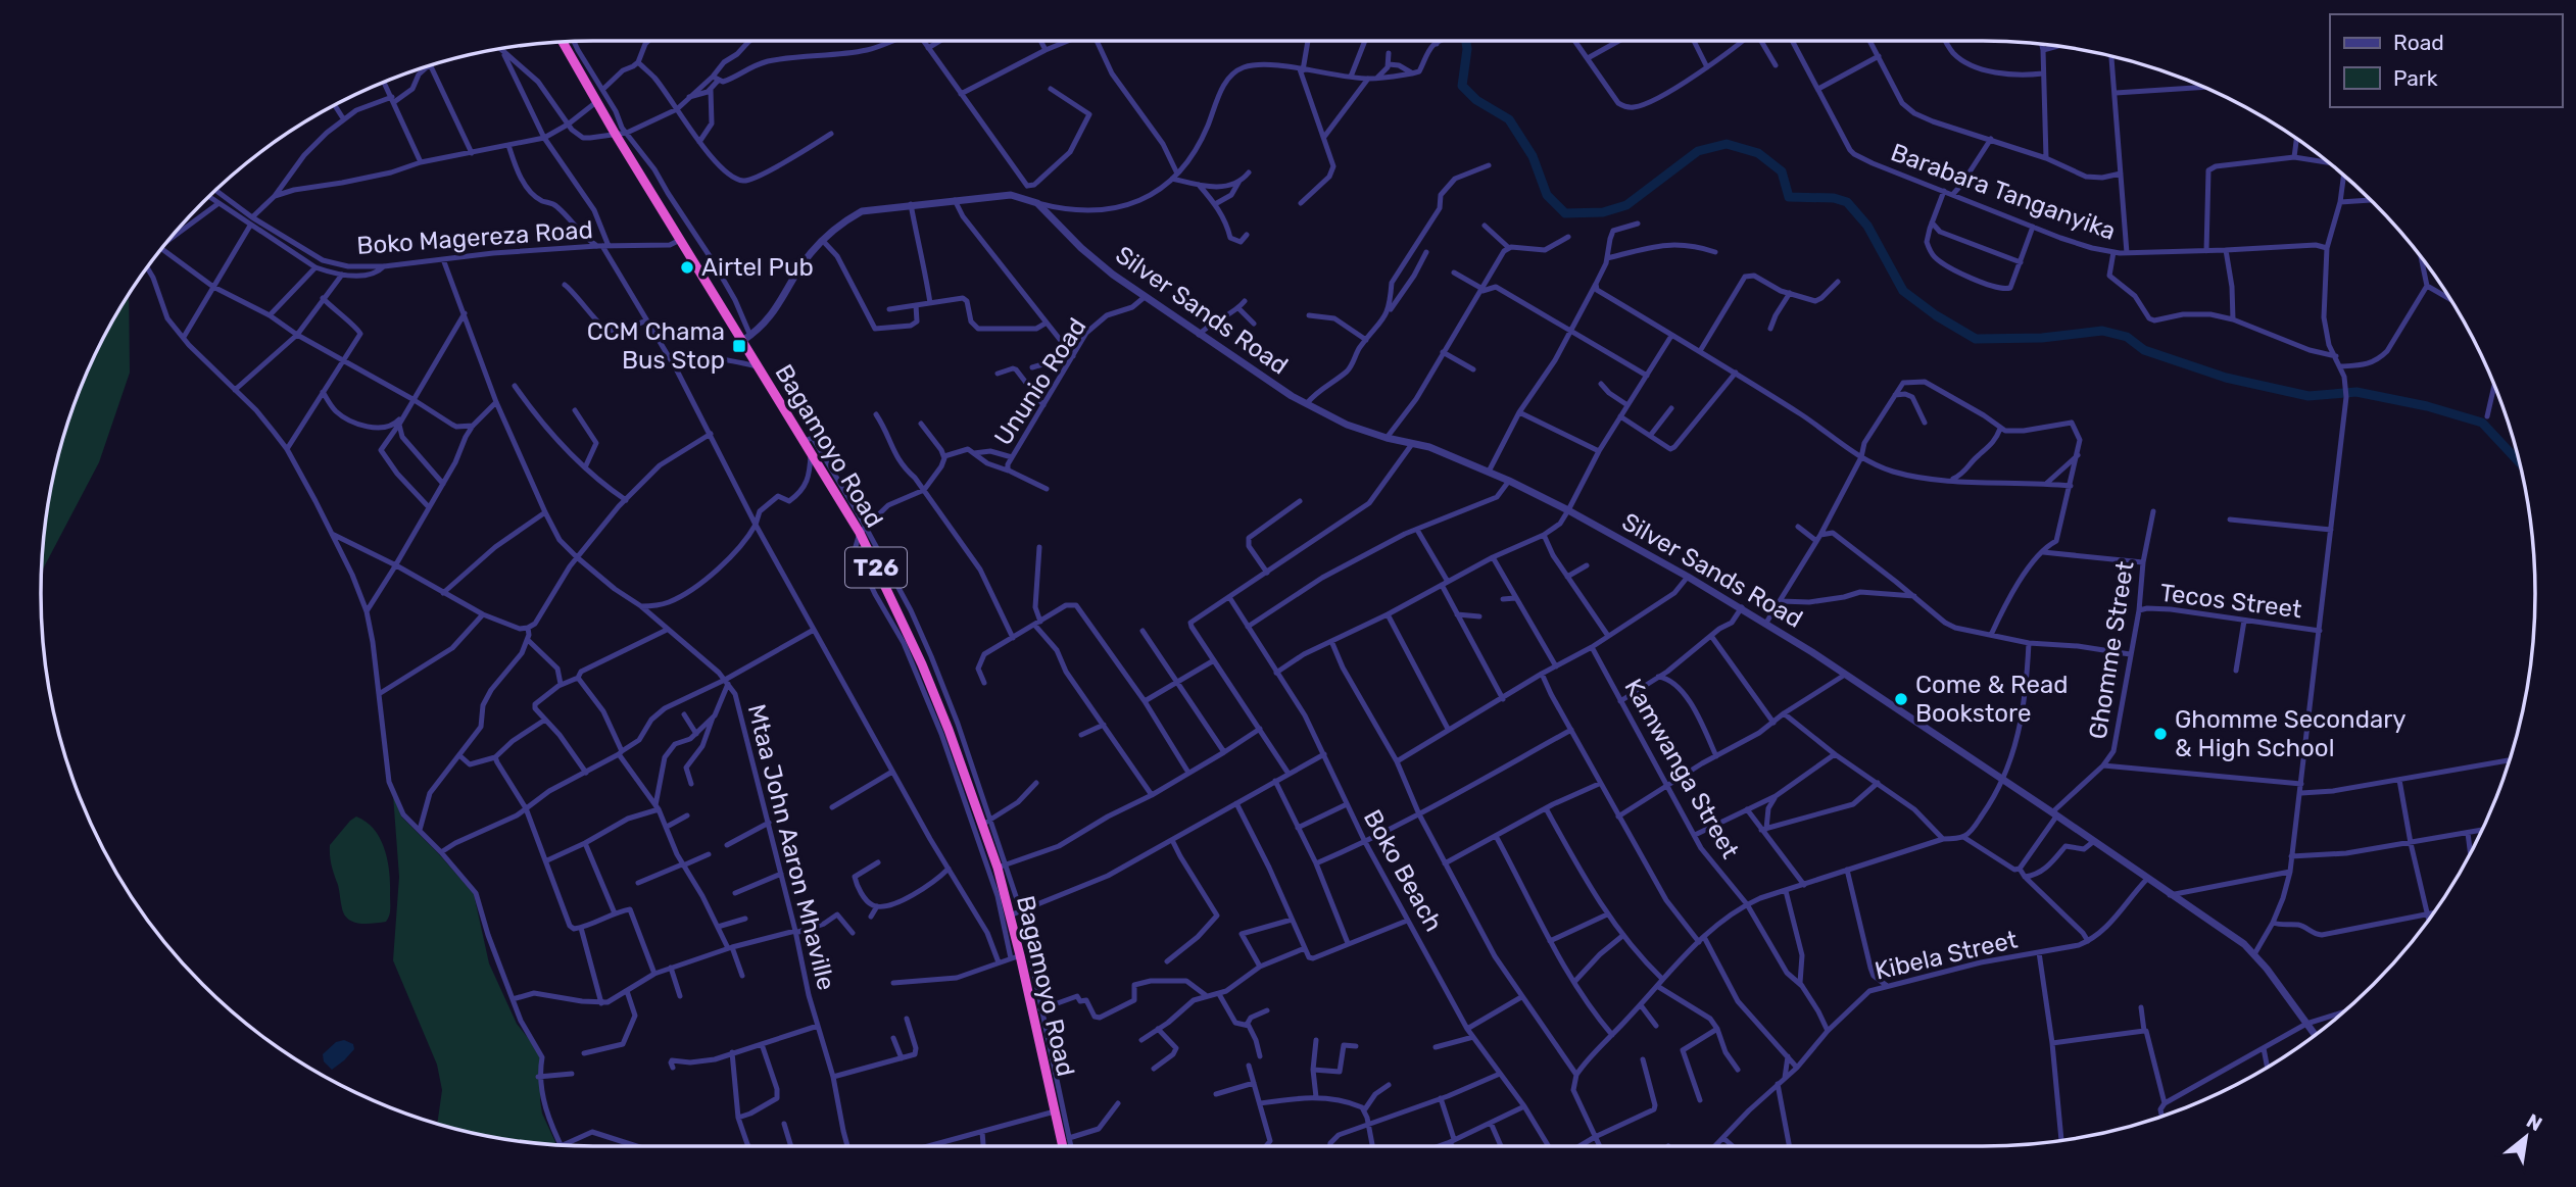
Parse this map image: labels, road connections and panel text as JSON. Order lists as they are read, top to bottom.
{
  "streets": {
    "highway": ["Bagamoyo Road", "T26"],
    "street": [
      "Barabara Tanganyika",
      "Boko Magereza Road",
      "Silver Sands Road",
      "Ununio Road",
      "Tecos Street",
      "Ghomme Street",
      "Kamwanga Street",
      "Mtaa John Aaron Mhaville",
      "Boko Beach",
      "Kibela Street"
    ]
  },
  "crossings": [
    ["Boko Magereza Road", "Bagamoyo Road"],
    ["Boko Magereza Road", "Mtaa John Aaron Mhaville"],
    ["Silver Sands Road", "Ununio Road"],
    ["Silver Sands Road", "Ghomme Street"],
    ["Silver Sands Road", "Kibela Street"],
    ["Tecos Street", "Ghomme Street"],
    ["Kamwanga Street", "Kibela Street"]
  ],
  "places": {
    "other": ["Airtel Pub", "Come & Read Bookstore", "Ghomme Secondary & High School"],
    "transit": ["CCM Chama Bus Stop"]
  },
  "legend": ["Road", "Park"],
  "north": "top right"
}
